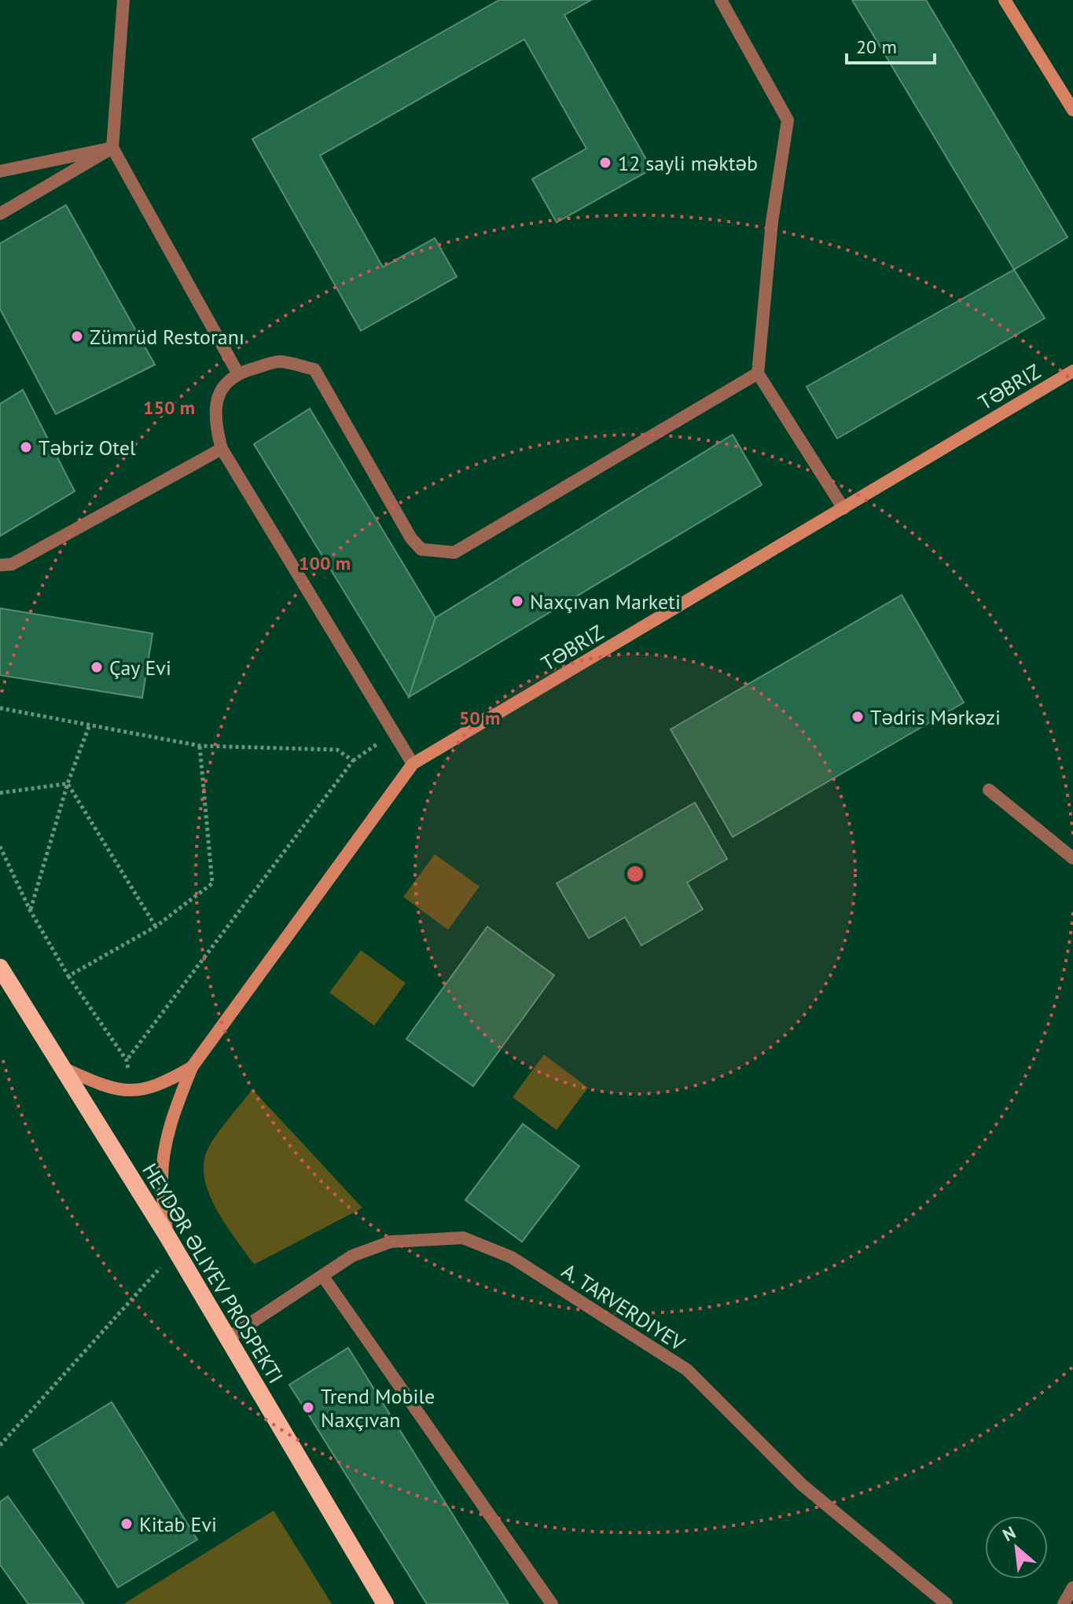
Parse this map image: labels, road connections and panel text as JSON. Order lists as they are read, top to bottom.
{
  "streets": {
    "highway": ["HEYDƏR ƏLIYEV PROSPEKTI"],
    "main road": ["TƏBRIZ"],
    "street": ["A. TARVERDIYEV"]
  },
  "crossings": [
    ["HEYDƏR ƏLIYEV PROSPEKTI", "A. TARVERDIYEV"]
  ],
  "places": [
    "12 sayli məktəb",
    "Zümrüd Restoranı",
    "Təbriz Otel",
    "Naxçıvan Marketi",
    "Çay Evi",
    "Tədris Mərkəzi",
    "Trend Mobile Naxçıvan",
    "Kitab Evi"
  ],
  "scale_bar": "20 m",
  "north": "top left",
  "rings": ["150 m", "100 m", "50 m"]
}
